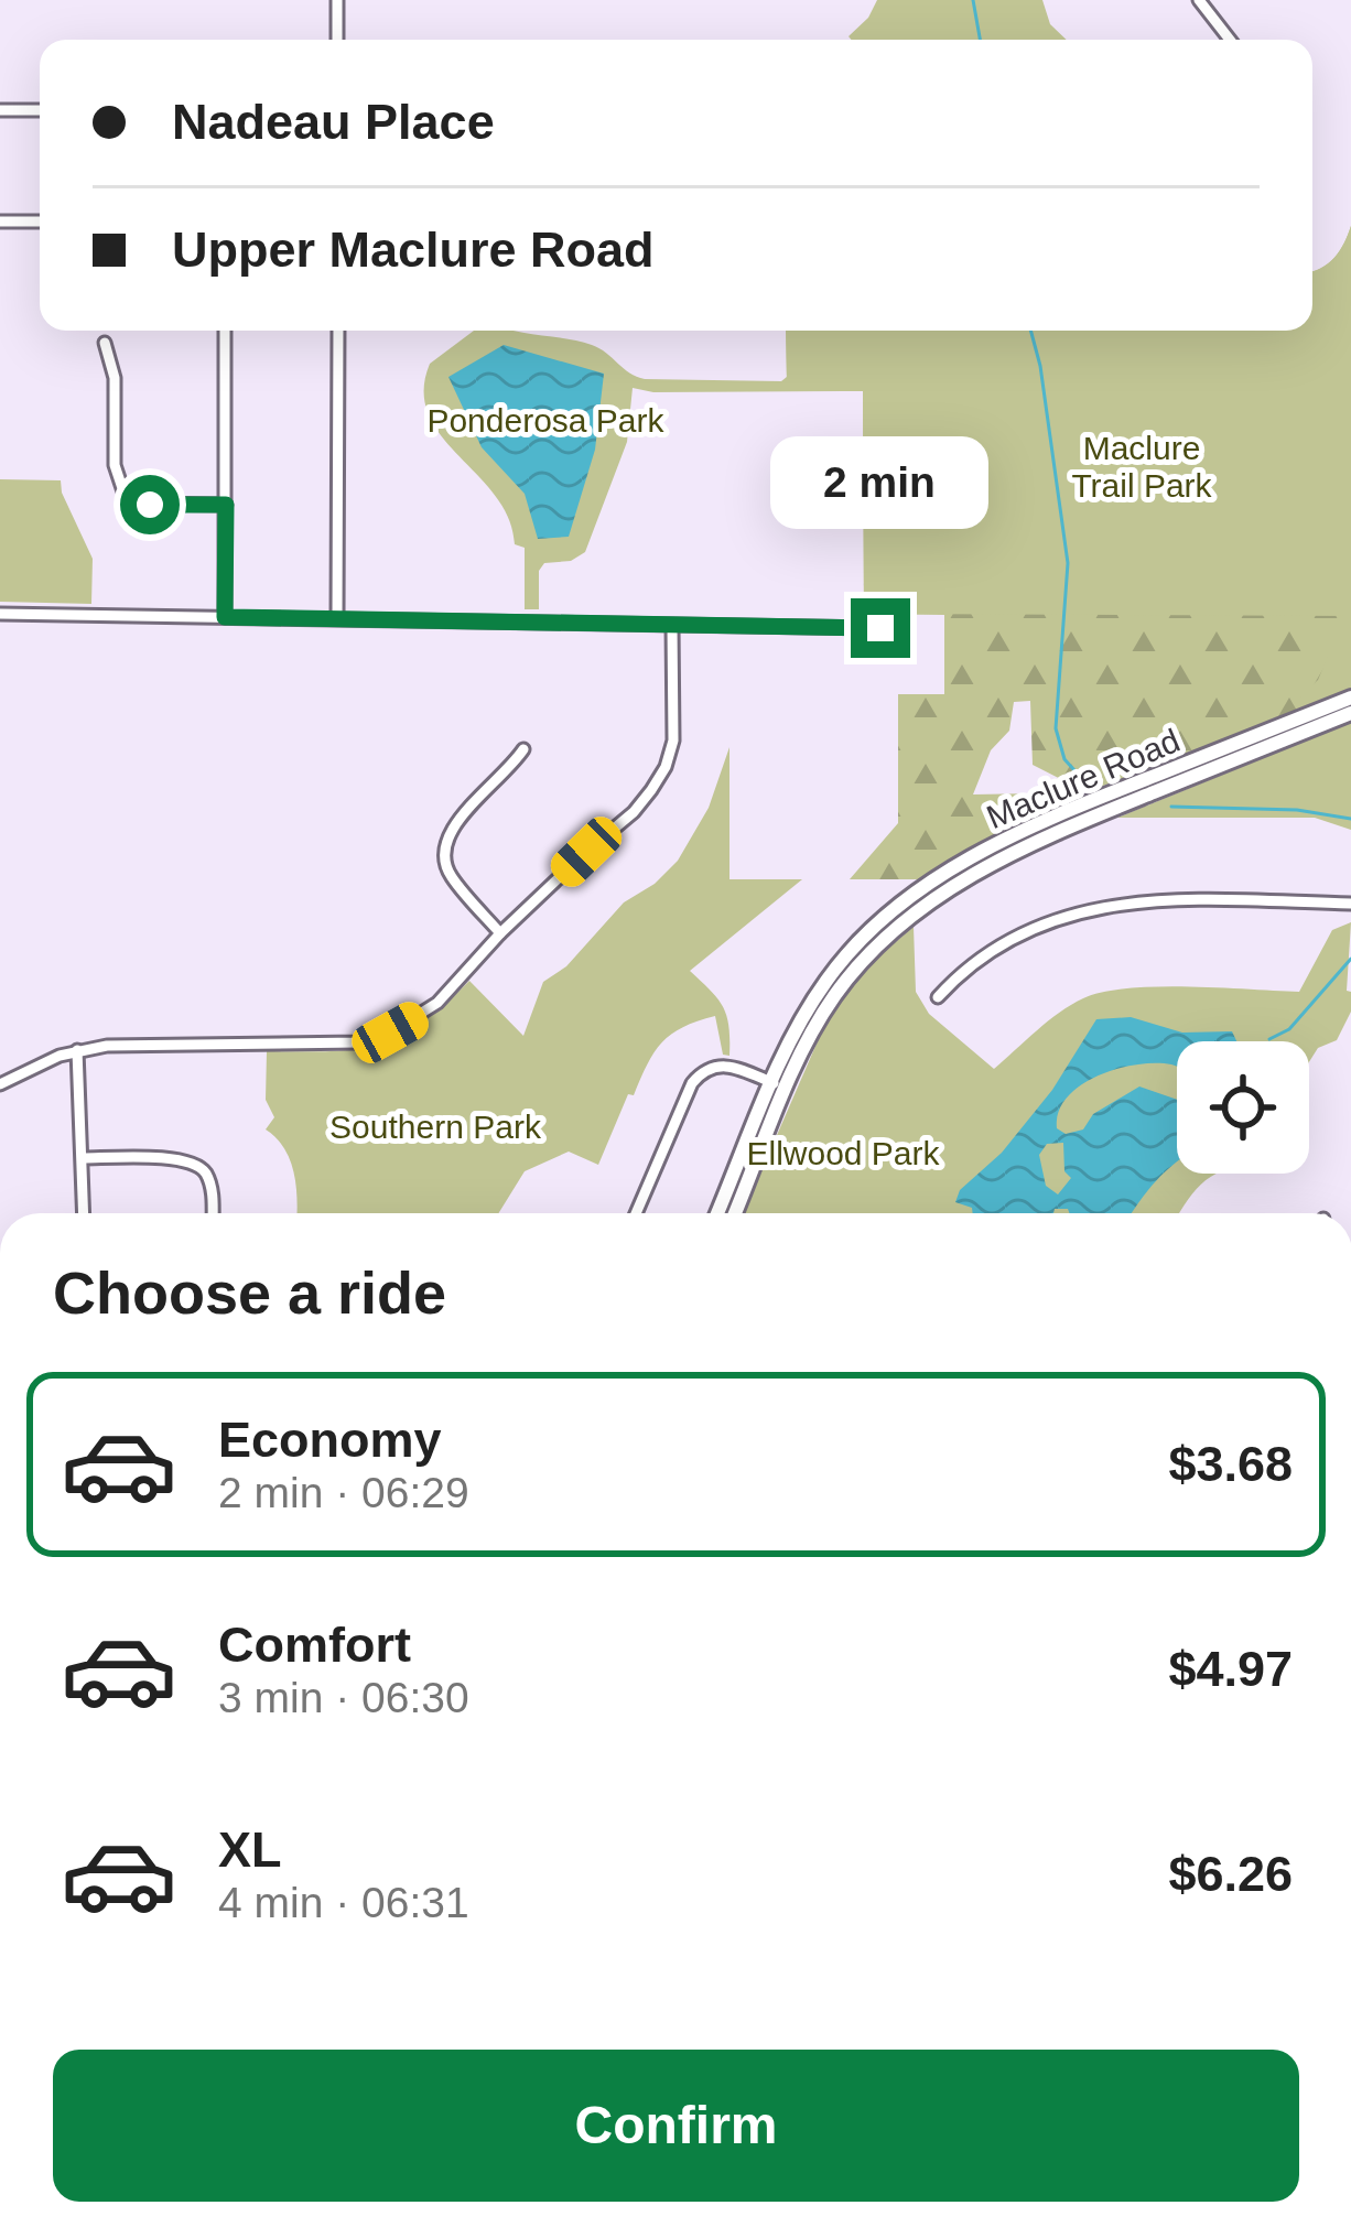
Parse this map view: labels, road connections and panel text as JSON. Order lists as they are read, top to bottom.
{
  "streets": {
    "main road": ["Maclure Road"]
  },
  "parks": [
    "Ponderosa Park",
    "Maclure Trail Park",
    "Southern Park",
    "Ellwood Park"
  ],
  "page": {
    "banner": ["Nadeau Place", "Upper Maclure Road"],
    "bubble": "2 min",
    "heading": "Choose a ride",
    "list": [
      {
        "name": "Economy",
        "note": "2 min · 06:29",
        "value": "$3.68"
      },
      {
        "name": "Comfort",
        "note": "3 min · 06:30",
        "value": "$4.97"
      },
      {
        "name": "XL",
        "note": "4 min · 06:31",
        "value": "$6.26"
      }
    ],
    "buttons": "Confirm"
  }
}
